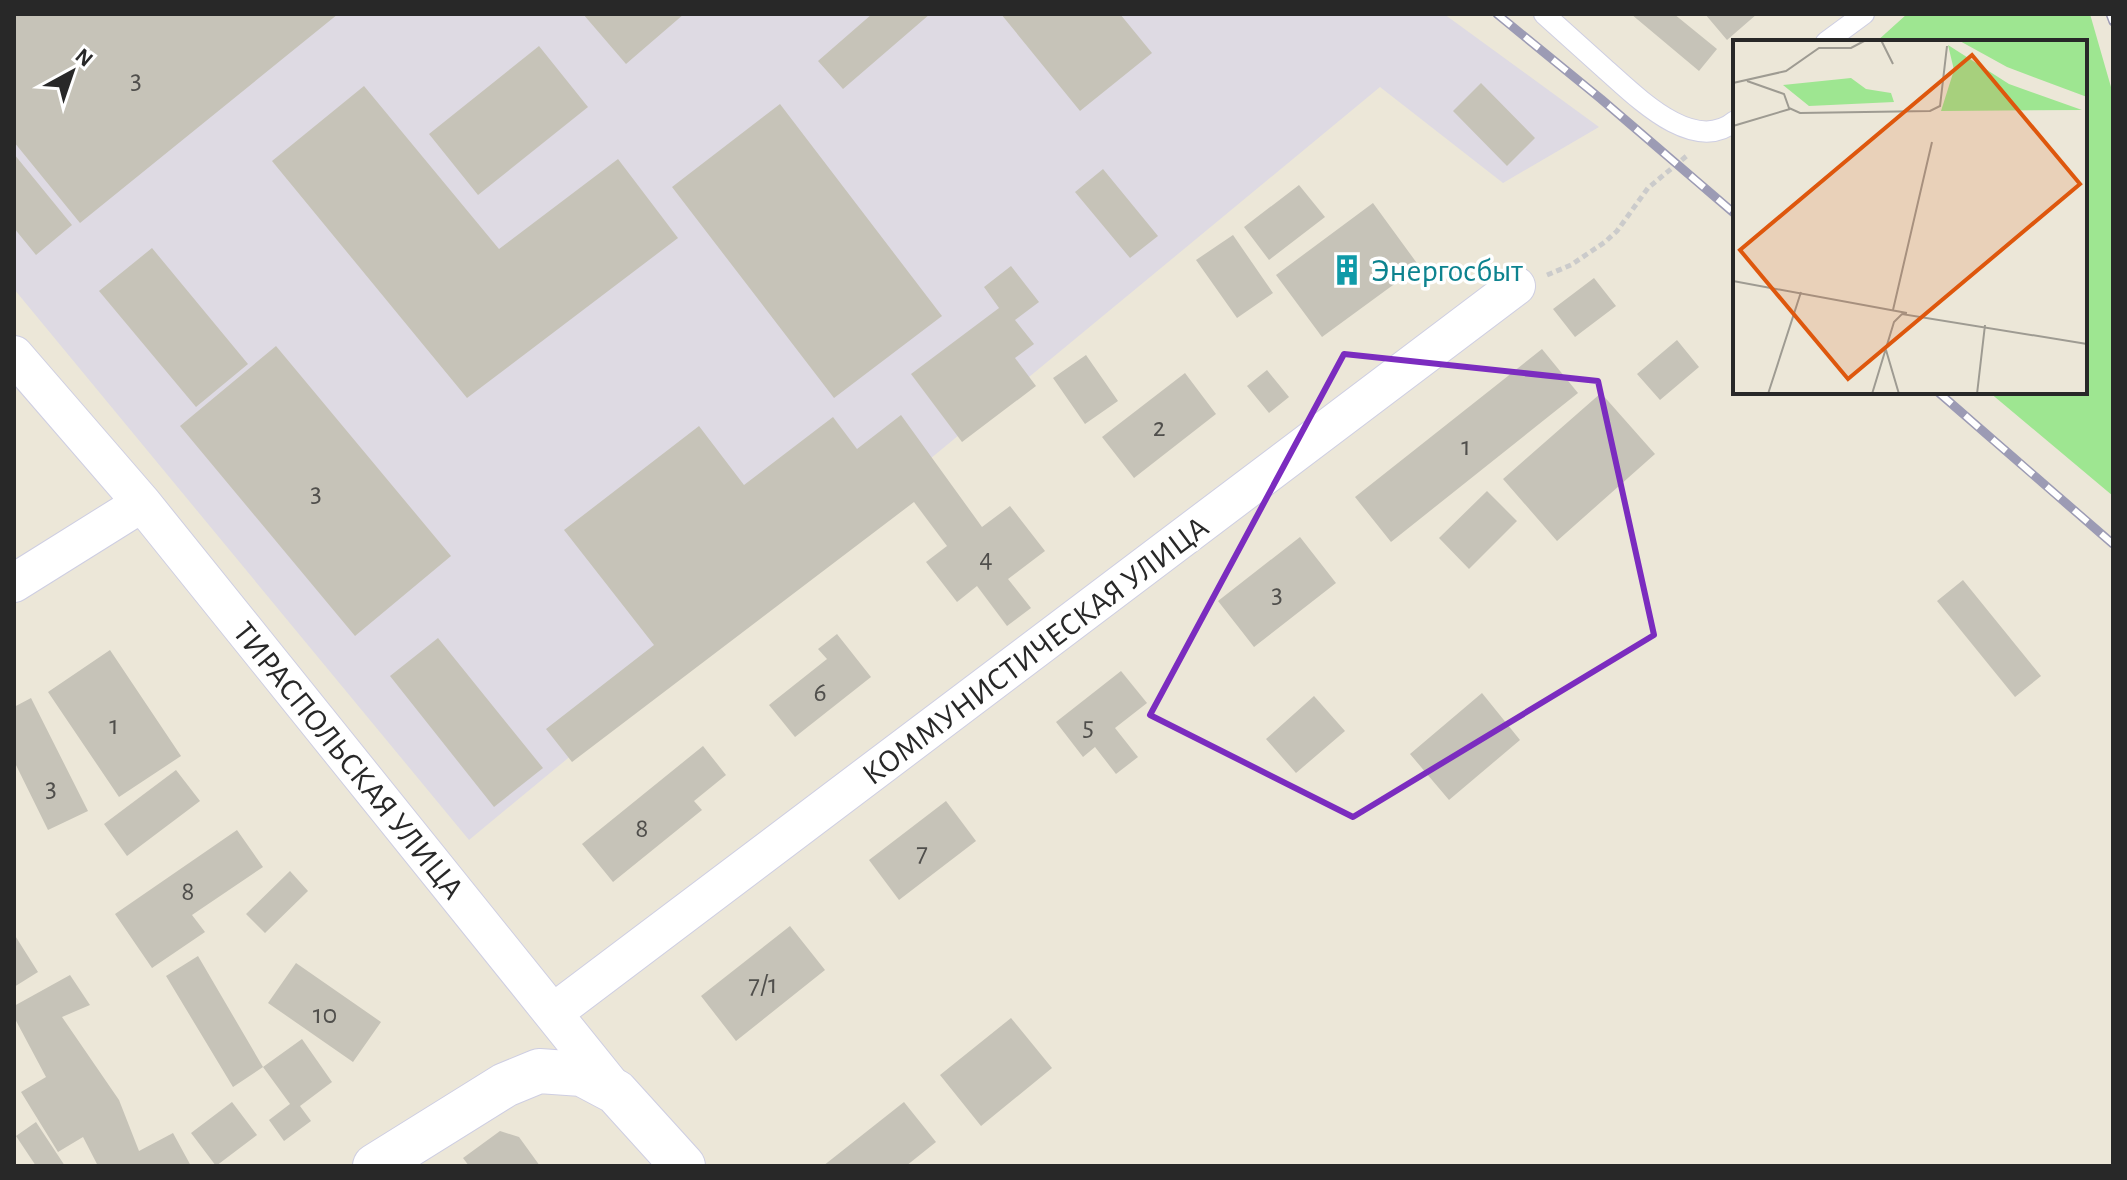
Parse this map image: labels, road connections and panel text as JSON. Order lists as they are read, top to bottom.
{
  "streets": {
    "main road": ["ТИРАСПОЛЬСКАЯ УЛИЦА"],
    "street": ["КОММУНИСТИЧЕСКАЯ УЛИЦА"]
  },
  "crossings": [
    ["КОММУНИСТИЧЕСКАЯ УЛИЦА", "ТИРАСПОЛЬСКАЯ УЛИЦА"]
  ],
  "places": {
    "building": ["Энергосбыт"]
  },
  "house_numbers": [
    "3",
    "2",
    "1",
    "3",
    "4",
    "3",
    "6",
    "1",
    "5",
    "3",
    "8",
    "7",
    "8",
    "7/1",
    "10"
  ],
  "north": "top right"
}
